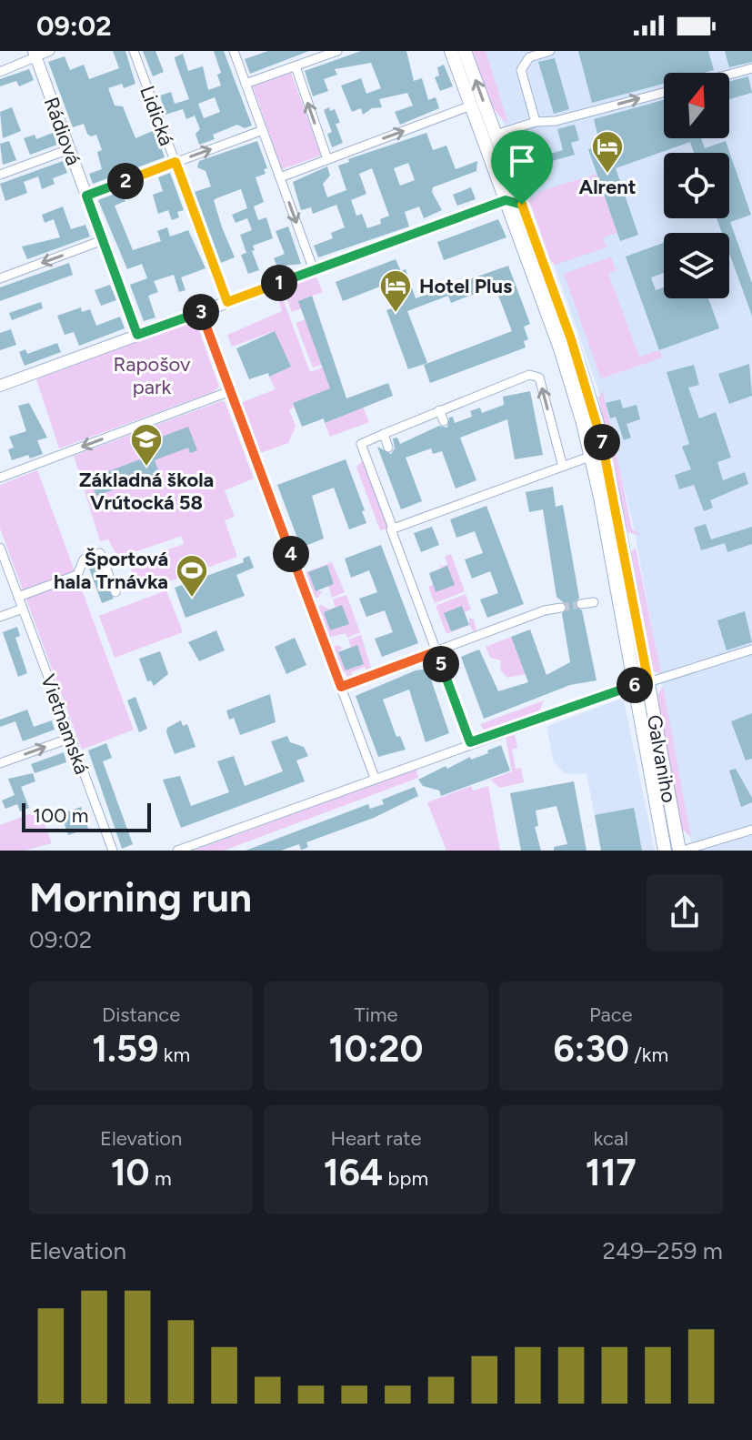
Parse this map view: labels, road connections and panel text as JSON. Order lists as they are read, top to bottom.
{
  "streets": {
    "main road": ["Galvaniho"],
    "street": ["Lidická", "Rádiová", "Vietnamská"]
  },
  "parks": ["Rapošov park"],
  "places": {
    "hotel": ["Alrent", "Hotel Plus"],
    "school or university": ["Základná škola Vrútocká 58"],
    "sports": ["Športová hala Trnávka"]
  },
  "scale_bar": "100 m",
  "north": "top",
  "page": {
    "status": "09:02",
    "pins": [
      "2",
      "1",
      "3",
      "7",
      "4",
      "5",
      "6"
    ],
    "scale": "100 m",
    "heading": ["Morning run", "09:02"],
    "stats": [
      ["Distance", "1.59 km"],
      ["Time", "10:20"],
      ["Pace", "6:30 /km"],
      ["Elevation", "10 m"],
      ["Heart rate", "164 bpm"],
      ["kcal", "117"]
    ],
    "chart": ["Elevation", "249–259 m"]
  }
}
